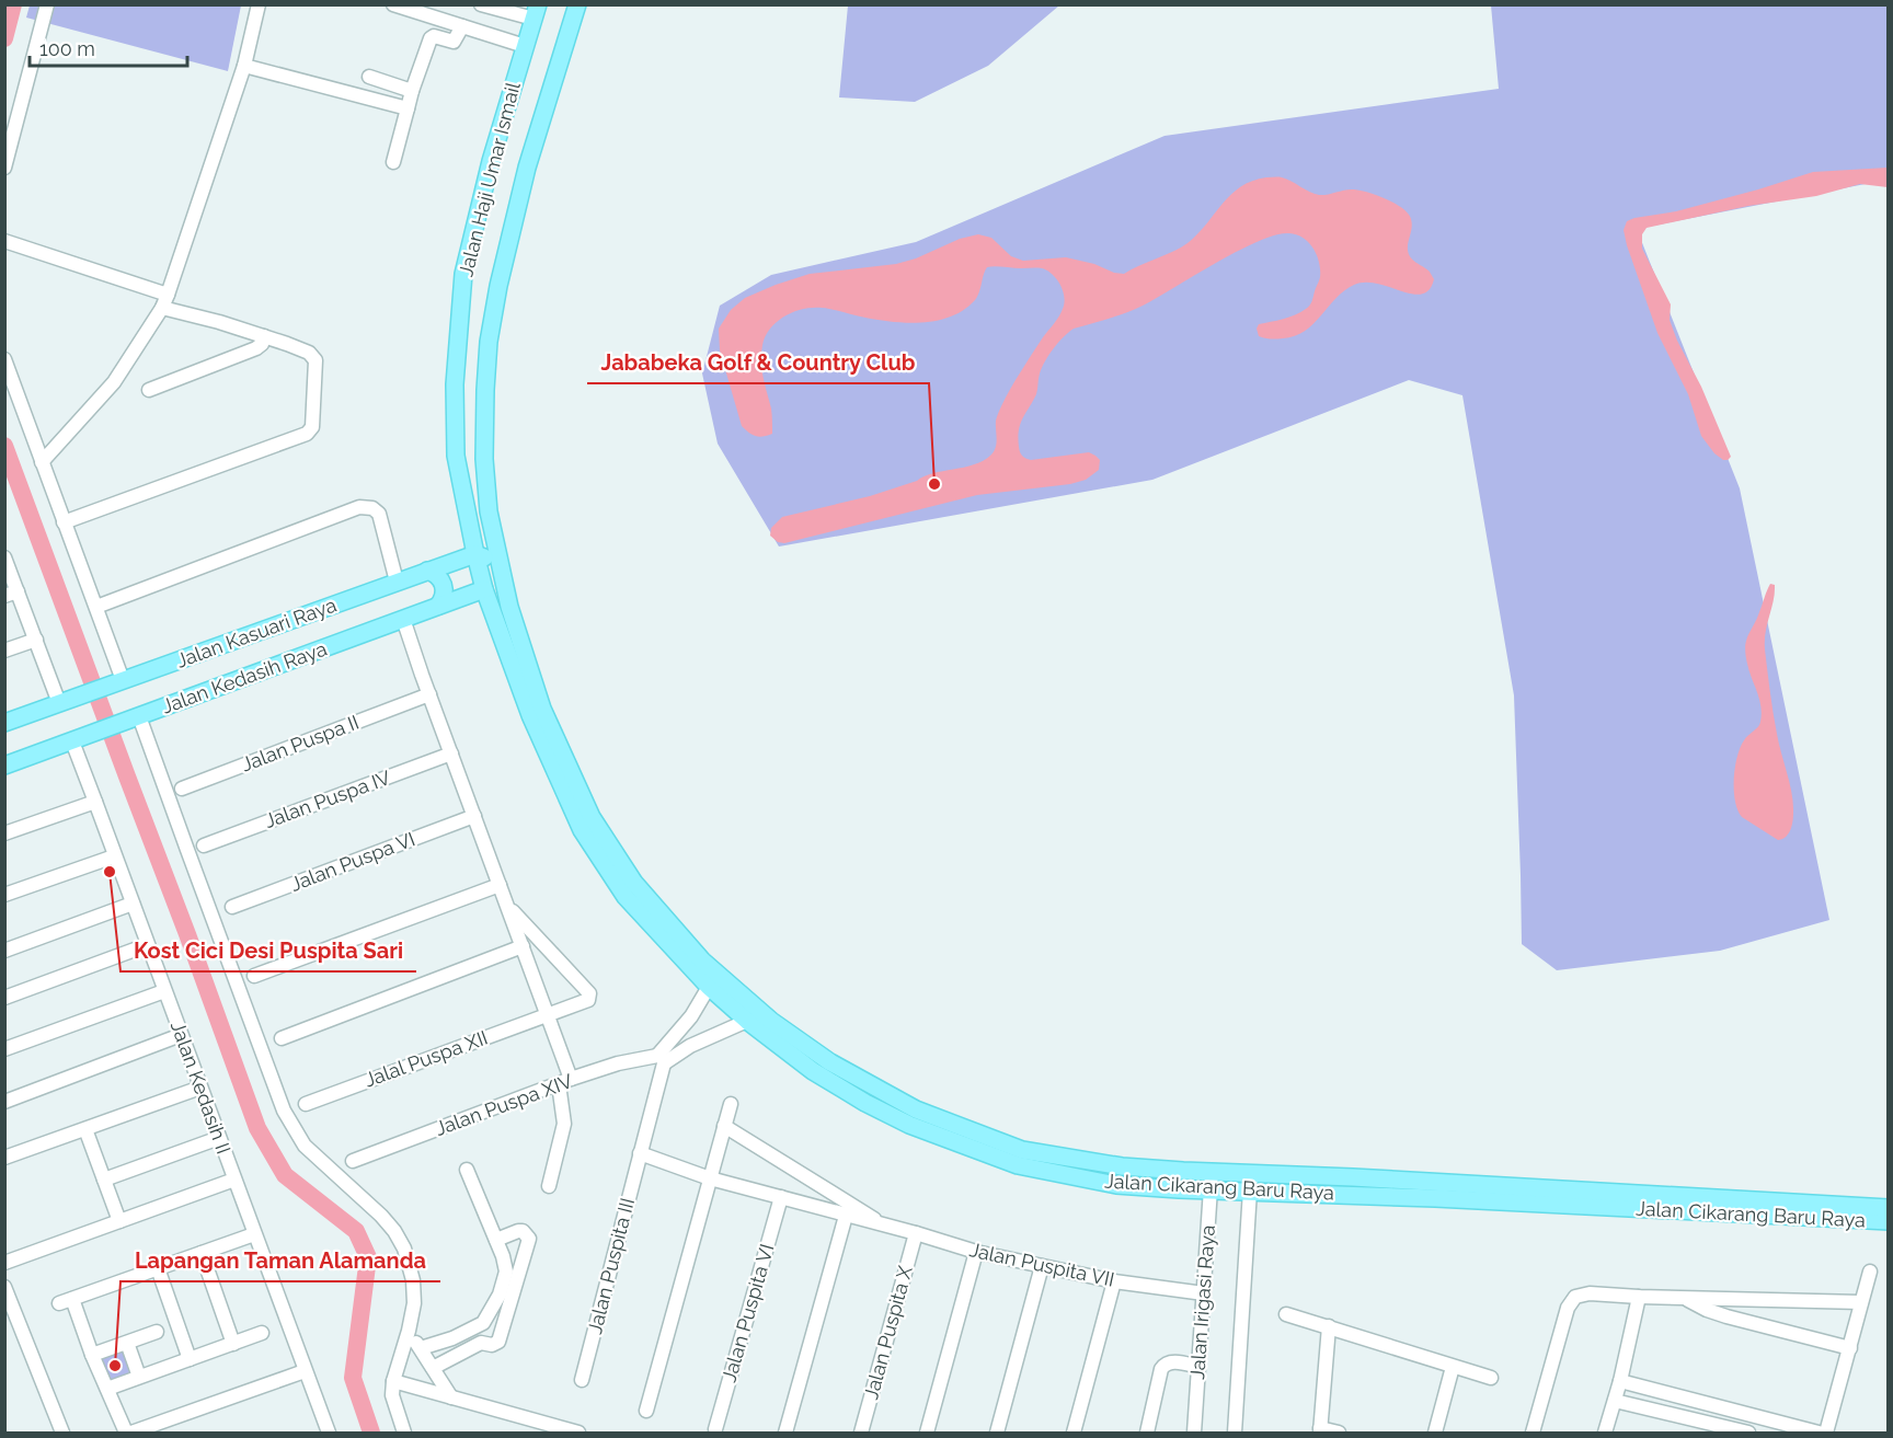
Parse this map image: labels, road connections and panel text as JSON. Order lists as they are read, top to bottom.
{
  "streets": {
    "main road": [
      "Jalan Haji Umar Ismail",
      "Jalan Kasuari Raya",
      "Jalan Kedasih Raya",
      "Jalan Cikarang Baru Raya"
    ],
    "street": [
      "Jalan Puspa II",
      "Jalan Puspa IV",
      "Jalan Puspa VI",
      "Jalal Puspa XII",
      "Jalan Kedasih II",
      "Jalan Puspa XIV",
      "Jalan Puspita VII",
      "Jalan Puspita III",
      "Jalan Irigasi Raya",
      "Jalan Puspita VI",
      "Jalan Puspita X"
    ]
  },
  "crossings": [
    ["Jalan Haji Umar Ismail", "Jalan Kasuari Raya"],
    ["Jalan Haji Umar Ismail", "Jalan Kedasih Raya"],
    ["Jalan Haji Umar Ismail", "Jalan Cikarang Baru Raya"],
    ["Jalan Kedasih Raya", "Jalan Kedasih II"],
    ["Jalan Kedasih Raya", "Jalan Cikarang Baru Raya"],
    ["Jalan Puspa XIV", "Jalan Puspita III"],
    ["Jalan Cikarang Baru Raya", "Jalan Irigasi Raya"],
    ["Jalan Puspita VII", "Jalan Puspita III"],
    ["Jalan Puspita VII", "Jalan Irigasi Raya"],
    ["Jalan Puspita VII", "Jalan Puspita VI"],
    ["Jalan Puspita VII", "Jalan Puspita X"]
  ],
  "places": ["Jababeka Golf & Country Club", "Kost Cici Desi Puspita Sari", "Lapangan Taman Alamanda"],
  "scale_bar": "100 m"
}
